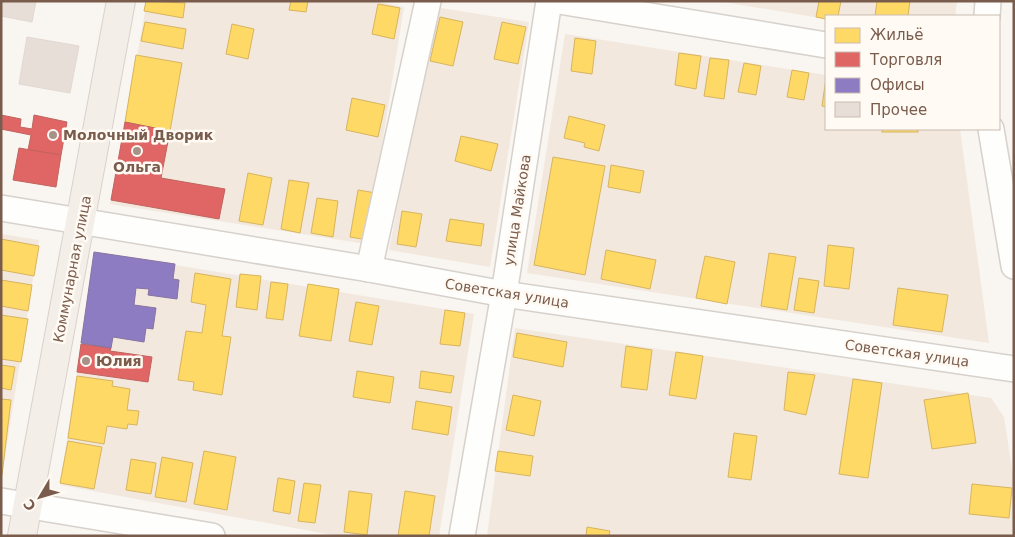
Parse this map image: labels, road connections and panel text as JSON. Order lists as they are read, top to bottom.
{
  "streets": {
    "main road": ["Коммунарная улица"],
    "street": ["улица Майкова", "Советская улица"]
  },
  "crossings": [
    ["улица Майкова", "Советская улица"],
    ["Коммунарная улица", "Советская улица"]
  ],
  "places": ["Молочный Дворик", "Ольга", "Юлия"],
  "legend": [
    "Жильё",
    "Торговля",
    "Офисы",
    "Прочее"
  ],
  "north": "bottom left"
}
